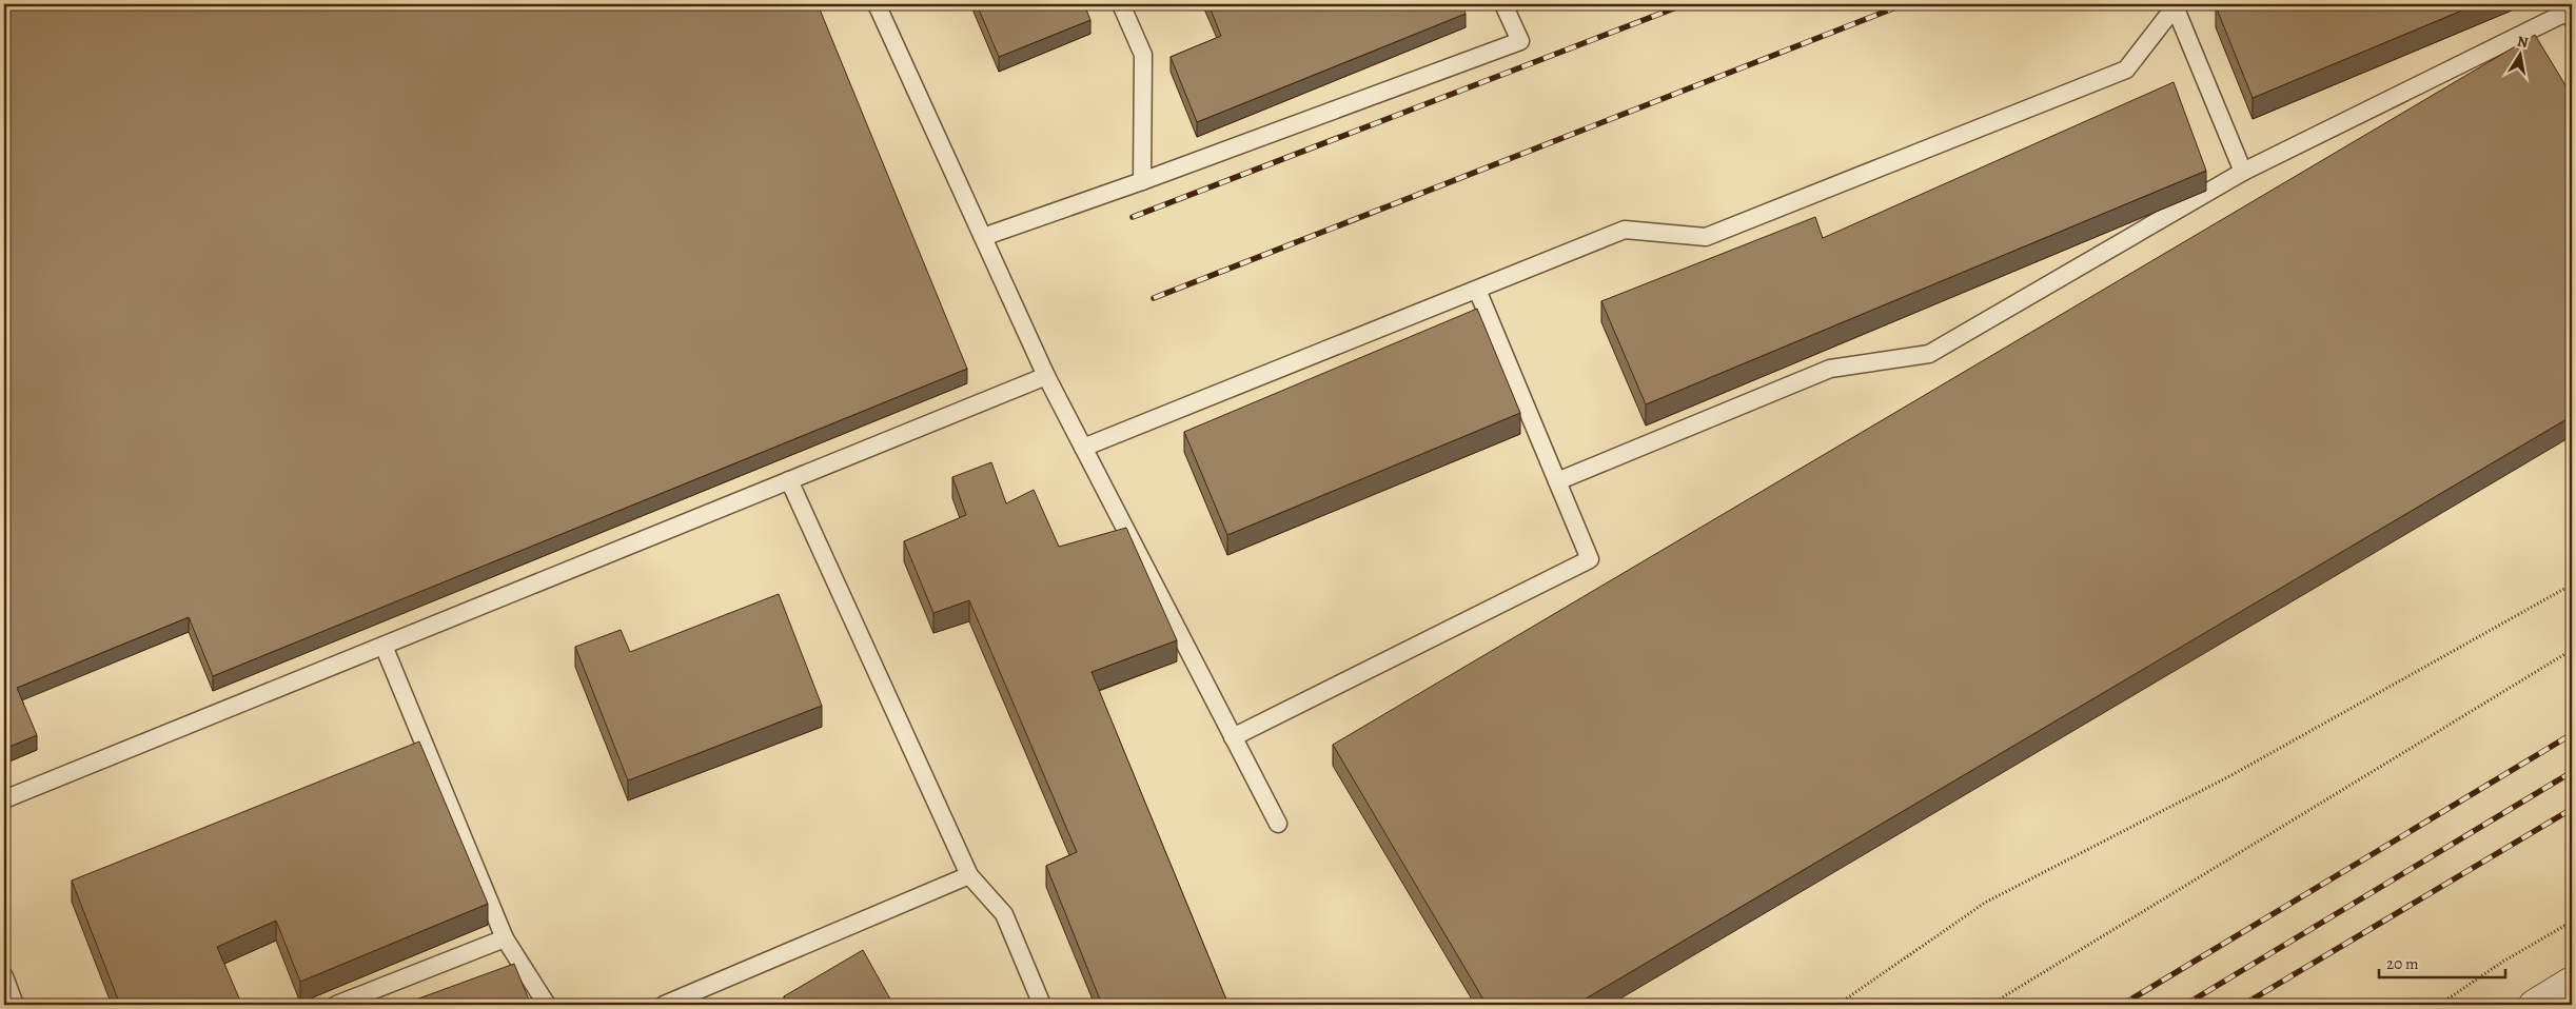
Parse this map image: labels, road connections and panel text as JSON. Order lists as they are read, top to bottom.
{
  "scale_bar": "20 m",
  "north": "top"
}
